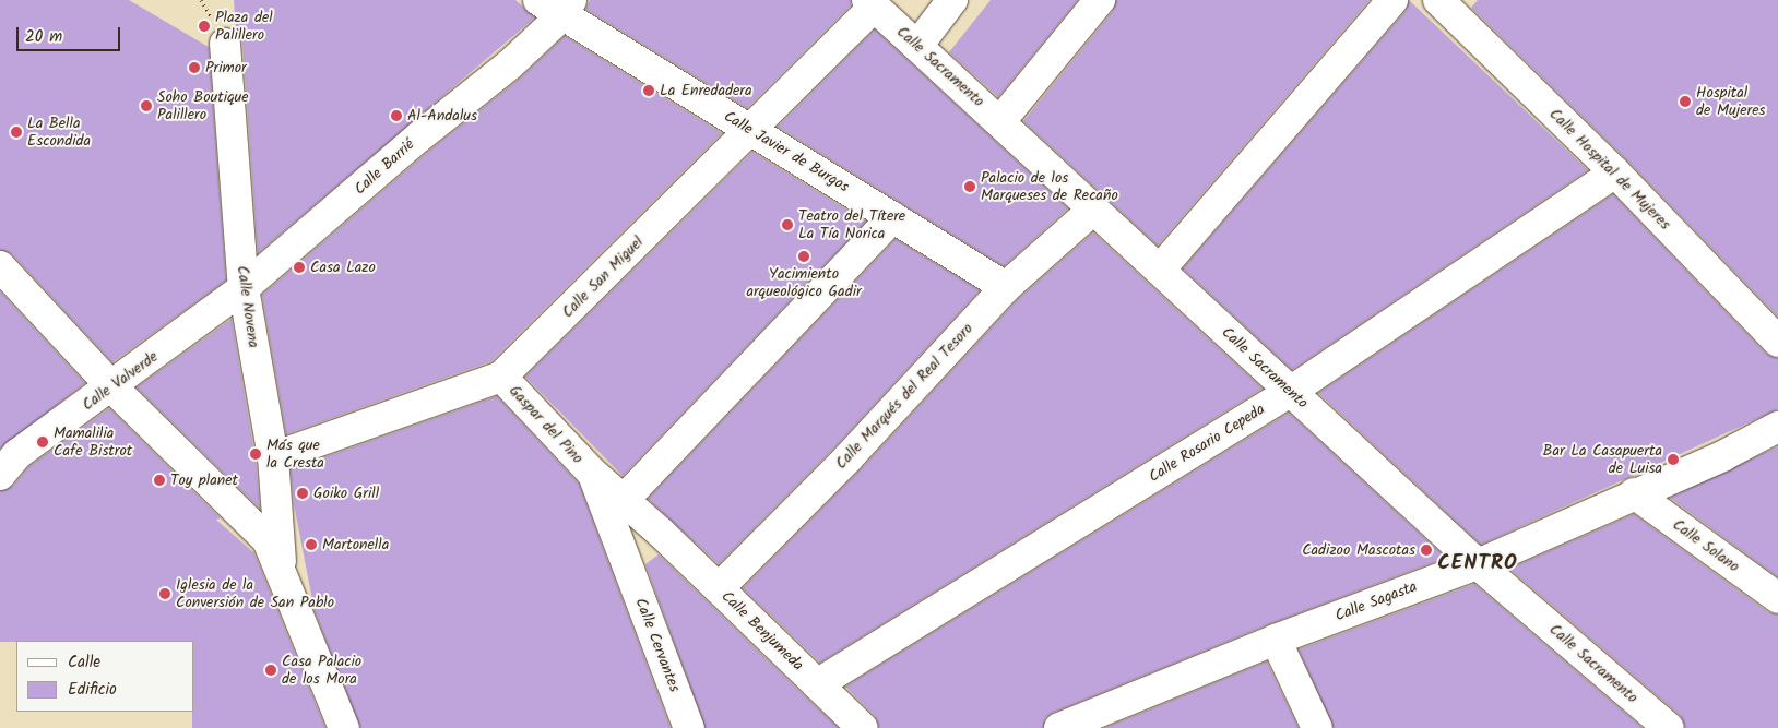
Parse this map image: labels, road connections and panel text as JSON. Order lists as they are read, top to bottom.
{
  "streets": {
    "street": [
      "Calle Sacramento",
      "Calle Javier de Burgos",
      "Calle Barrié",
      "Calle Hospital de Mujeres",
      "Calle San Miguel",
      "Calle Novena",
      "Calle Valverde",
      "Calle Marqués del Real Tesoro",
      "Gaspar del Pino",
      "Calle Rosario Cepeda",
      "Calle Solano",
      "Calle Sagasta",
      "Calle Benjumeda",
      "Calle Cervantes"
    ]
  },
  "crossings": [
    ["Calle Sacramento", "Calle San Miguel"],
    ["Calle Sacramento", "Calle Marqués del Real Tesoro"],
    ["Calle Sacramento", "Calle Rosario Cepeda"],
    ["Calle Sacramento", "Calle Sagasta"],
    ["Calle Javier de Burgos", "Calle Barrié"],
    ["Calle Javier de Burgos", "Calle San Miguel"],
    ["Calle Javier de Burgos", "Calle Marqués del Real Tesoro"],
    ["Calle Barrié", "Calle Novena"],
    ["Calle Barrié", "Calle Valverde"],
    ["Calle Hospital de Mujeres", "Calle Rosario Cepeda"],
    ["Calle San Miguel", "Calle Novena"],
    ["Calle San Miguel", "Gaspar del Pino"],
    ["Calle Novena", "Calle Valverde"],
    ["Calle Marqués del Real Tesoro", "Calle Benjumeda"],
    ["Gaspar del Pino", "Calle Benjumeda"],
    ["Gaspar del Pino", "Calle Cervantes"],
    ["Calle Rosario Cepeda", "Calle Benjumeda"],
    ["Calle Solano", "Calle Sagasta"]
  ],
  "districts": ["CENTRO"],
  "places": [
    "Plaza del Palillero",
    "Primor",
    "La Enredadera",
    "Hospital de Mujeres",
    "Soho Boutique Palillero",
    "Al-Andalus",
    "La Bella Escondida",
    "Palacio de los Marqueses de Recaño",
    "Teatro del Títere La Tía Norica",
    "Yacimiento arqueológico Gadir",
    "Casa Lazo",
    "Mamalilia Cafe Bistrot",
    "Más que la Cresta",
    "Bar La Casapuerta de Luisa",
    "Toy planet",
    "Goiko Grill",
    "Martonella",
    "Cadizoo Mascotas",
    "Iglesia de la Conversión de San Pablo",
    "Casa Palacio de los Mora"
  ],
  "legend": ["Calle", "Edificio"],
  "scale_bar": "20 m"
}
